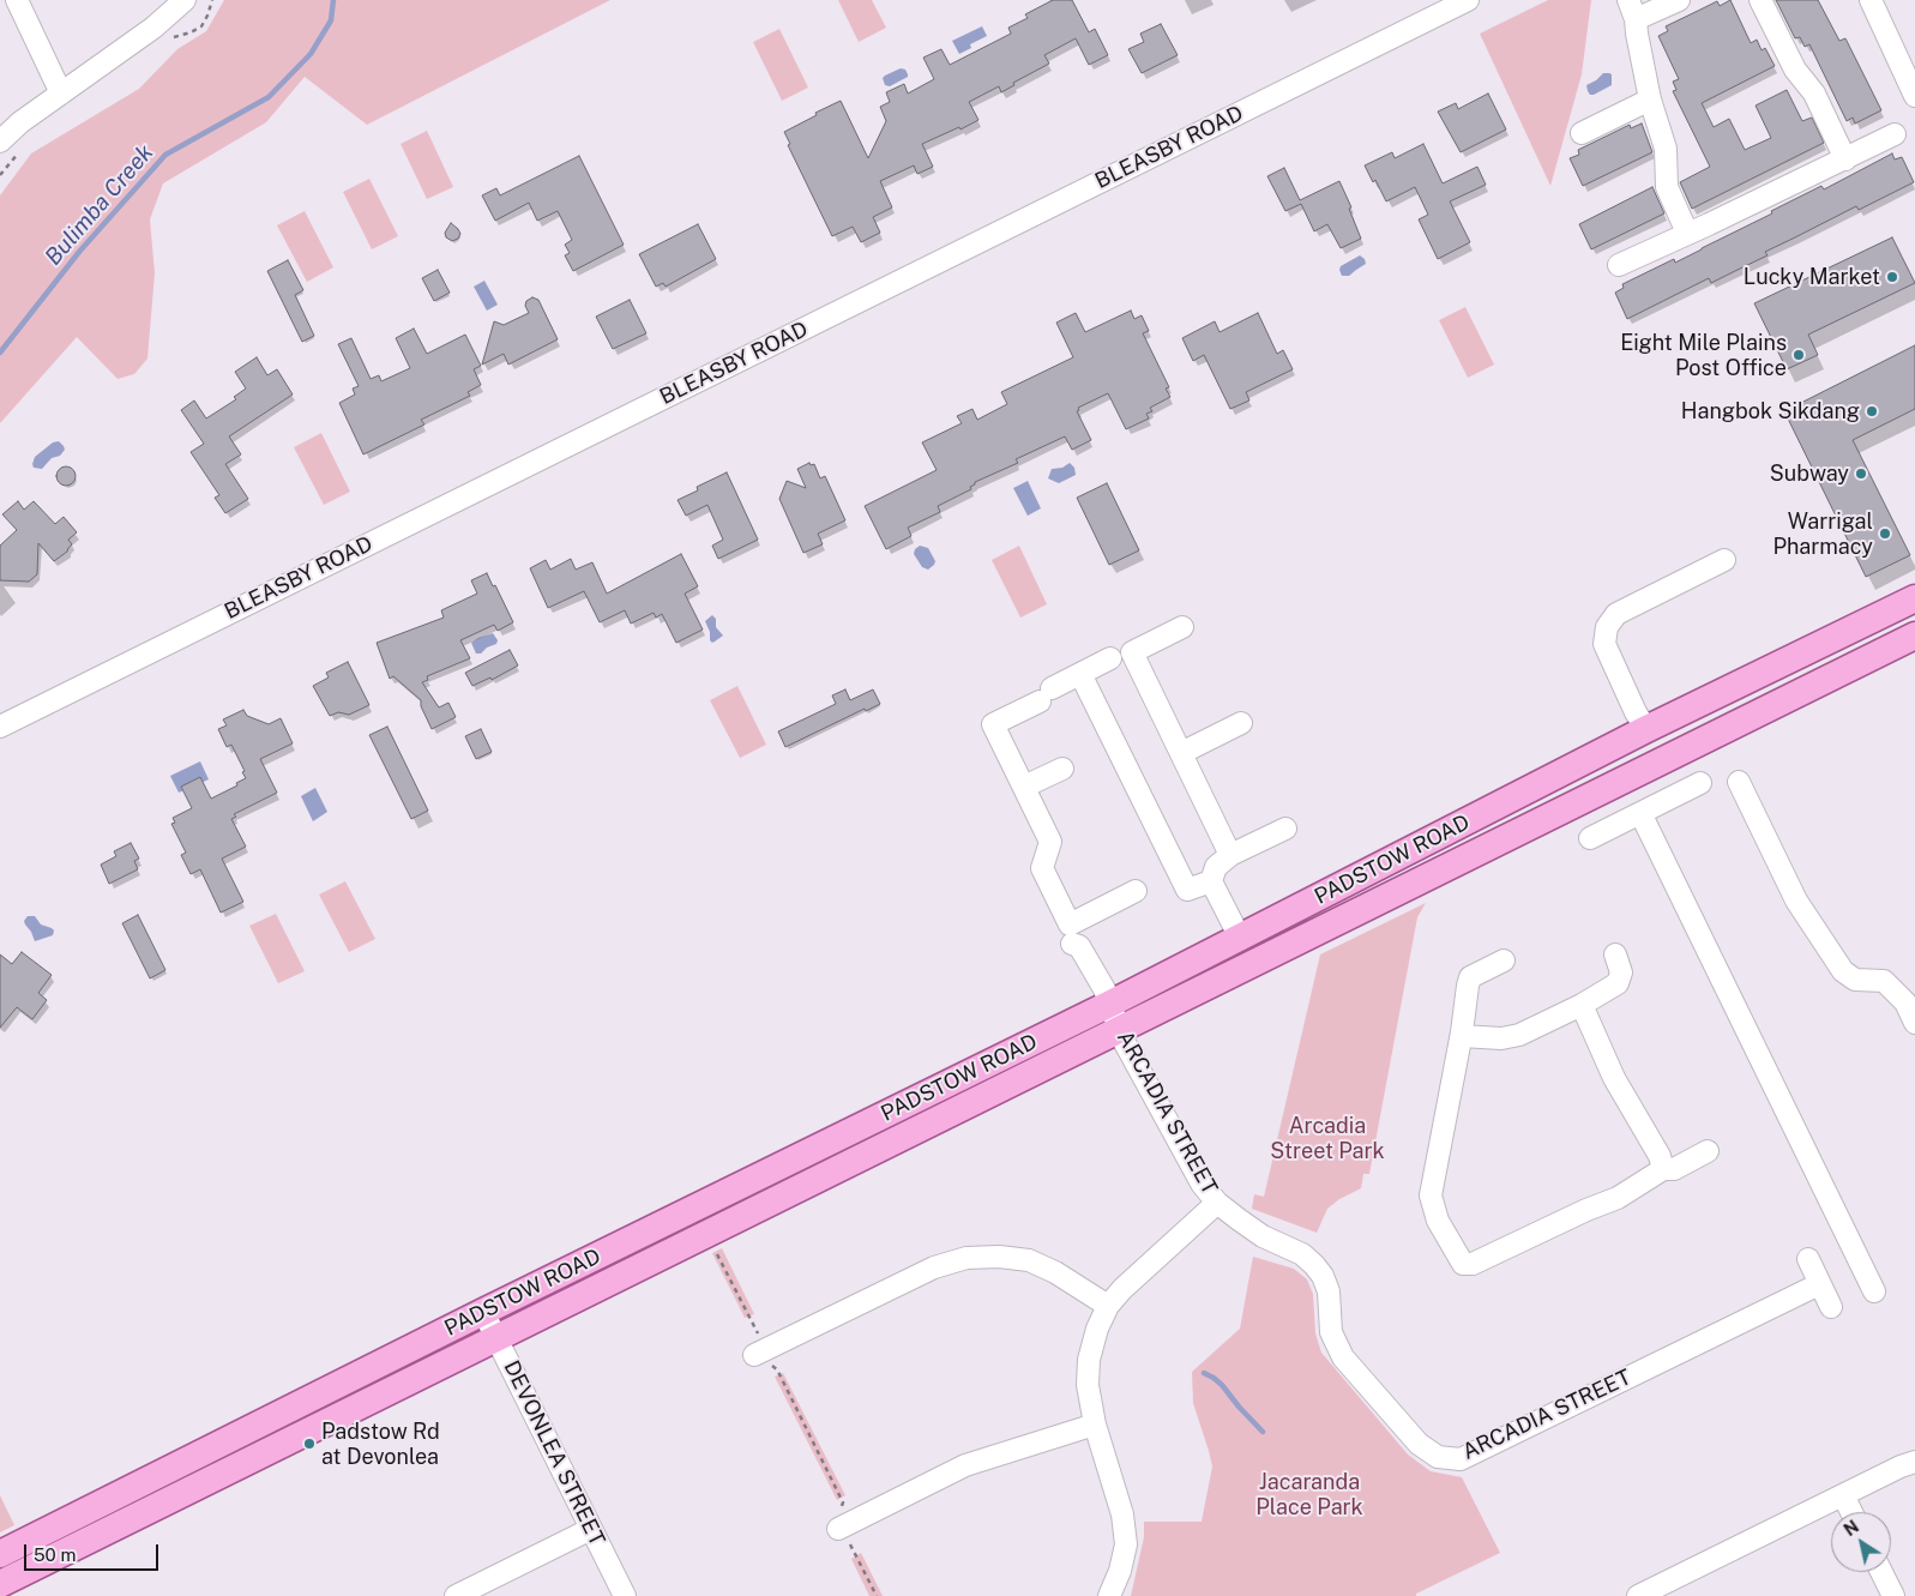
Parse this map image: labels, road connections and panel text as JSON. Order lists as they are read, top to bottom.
{
  "streets": {
    "main road": ["PADSTOW ROAD"],
    "street": ["BLEASBY ROAD", "ARCADIA STREET", "DEVONLEA STREET"]
  },
  "crossings": [
    ["PADSTOW ROAD", "ARCADIA STREET"],
    ["PADSTOW ROAD", "DEVONLEA STREET"]
  ],
  "water": ["Bulimba Creek"],
  "parks": ["Arcadia Street Park", "Jacaranda Place Park"],
  "places": [
    "Lucky Market",
    "Eight Mile Plains Post Office",
    "Hangbok Sikdang",
    "Subway",
    "Warrigal Pharmacy",
    "Padstow Rd at Devonlea"
  ],
  "scale_bar": "50 m",
  "north": "top left"
}
